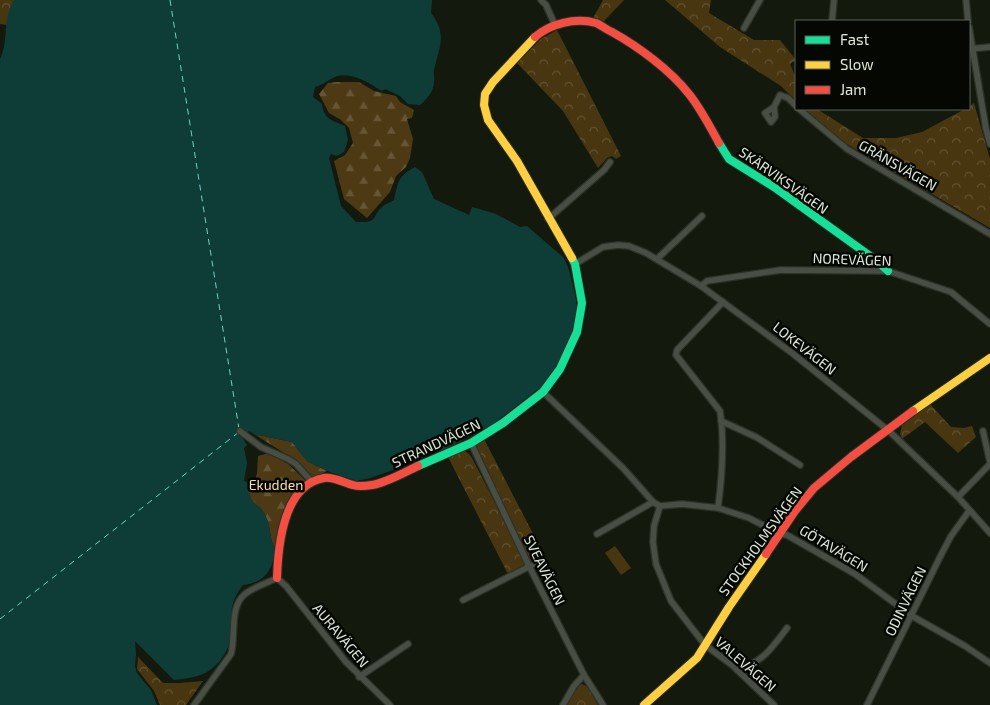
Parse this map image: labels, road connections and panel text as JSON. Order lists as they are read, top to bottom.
{
  "streets": {
    "street": [
      "GRÄNSVÄGEN",
      "SKÄRVIKSVÄGEN",
      "NOREVÄGEN",
      "LOKEVÄGEN",
      "STRANDVÄGEN",
      "STOCKHOLMSVÄGEN",
      "GÖTAVÄGEN",
      "SVEAVÄGEN",
      "ODINVÄGEN",
      "AURAVÄGEN",
      "VALEVÄGEN"
    ]
  },
  "crossings": [
    ["SKÄRVIKSVÄGEN", "NOREVÄGEN"],
    ["SKÄRVIKSVÄGEN", "LOKEVÄGEN"],
    ["SKÄRVIKSVÄGEN", "STRANDVÄGEN"],
    ["NOREVÄGEN", "LOKEVÄGEN"],
    ["LOKEVÄGEN", "STRANDVÄGEN"],
    ["LOKEVÄGEN", "STOCKHOLMSVÄGEN"],
    ["LOKEVÄGEN", "ODINVÄGEN"],
    ["STRANDVÄGEN", "SVEAVÄGEN"],
    ["STOCKHOLMSVÄGEN", "GÖTAVÄGEN"],
    ["STOCKHOLMSVÄGEN", "VALEVÄGEN"],
    ["GÖTAVÄGEN", "ODINVÄGEN"],
    ["GÖTAVÄGEN", "VALEVÄGEN"]
  ],
  "parks": ["Ekudden"],
  "legend": ["Fast", "Slow", "Jam"]
}
